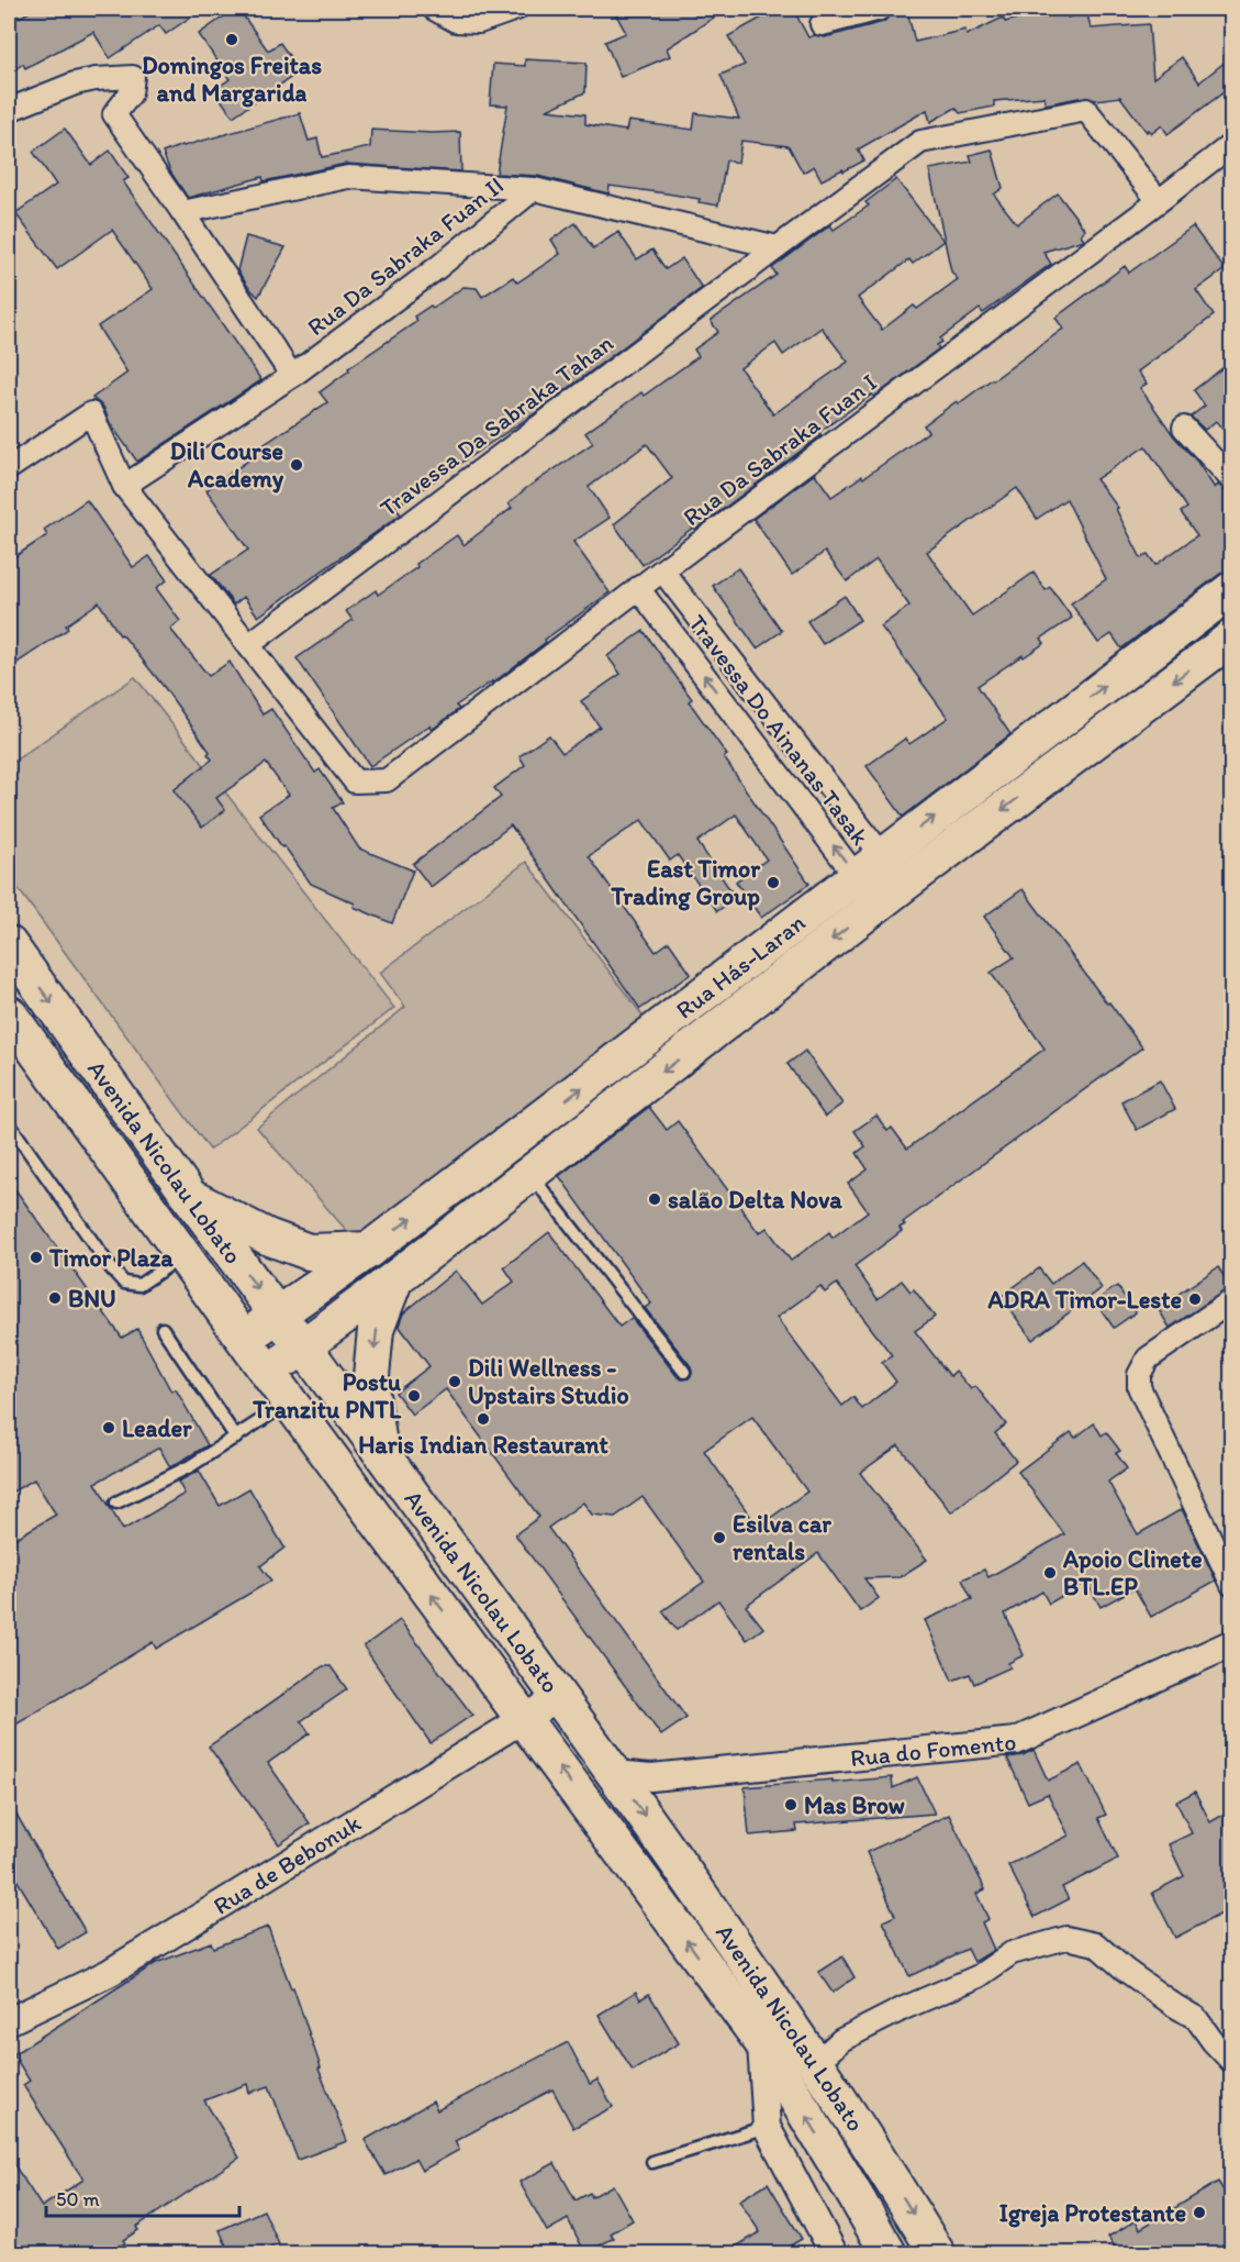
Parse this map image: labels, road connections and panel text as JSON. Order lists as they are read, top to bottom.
{
  "streets": {
    "main road": ["Rua Hás-Laran", "Avenida Nicolau Lobato"],
    "street": [
      "Rua Da Sabraka Fuan II",
      "Travessa Da Sabraka Tahan",
      "Rua Da Sabraka Fuan I",
      "Travessa Do Ainanas Tasak",
      "Rua do Fomento",
      "Rua de Bebonuk"
    ]
  },
  "crossings": [
    ["Rua Da Sabraka Fuan II", "Travessa Da Sabraka Tahan"],
    ["Travessa Da Sabraka Tahan", "Rua Da Sabraka Fuan I"],
    ["Rua Da Sabraka Fuan I", "Travessa Do Ainanas Tasak"],
    ["Travessa Do Ainanas Tasak", "Rua Hás-Laran"],
    ["Rua Hás-Laran", "Avenida Nicolau Lobato"],
    ["Avenida Nicolau Lobato", "Rua do Fomento"],
    ["Avenida Nicolau Lobato", "Rua de Bebonuk"]
  ],
  "places": [
    "Domingos Freitas and Margarida",
    "Dili Course Academy",
    "East Timor Trading Group",
    "salão Delta Nova",
    "Timor Plaza",
    "BNU",
    "ADRA Timor-Leste",
    "Dili Wellness - Upstairs Studio",
    "Postu Tranzitu PNTL",
    "Haris Indian Restaurant",
    "Leader",
    "Esilva car rentals",
    "Apoio Clinete BTL.EP",
    "Mas Brow",
    "Igreja Protestante"
  ],
  "scale_bar": "50 m"
}
